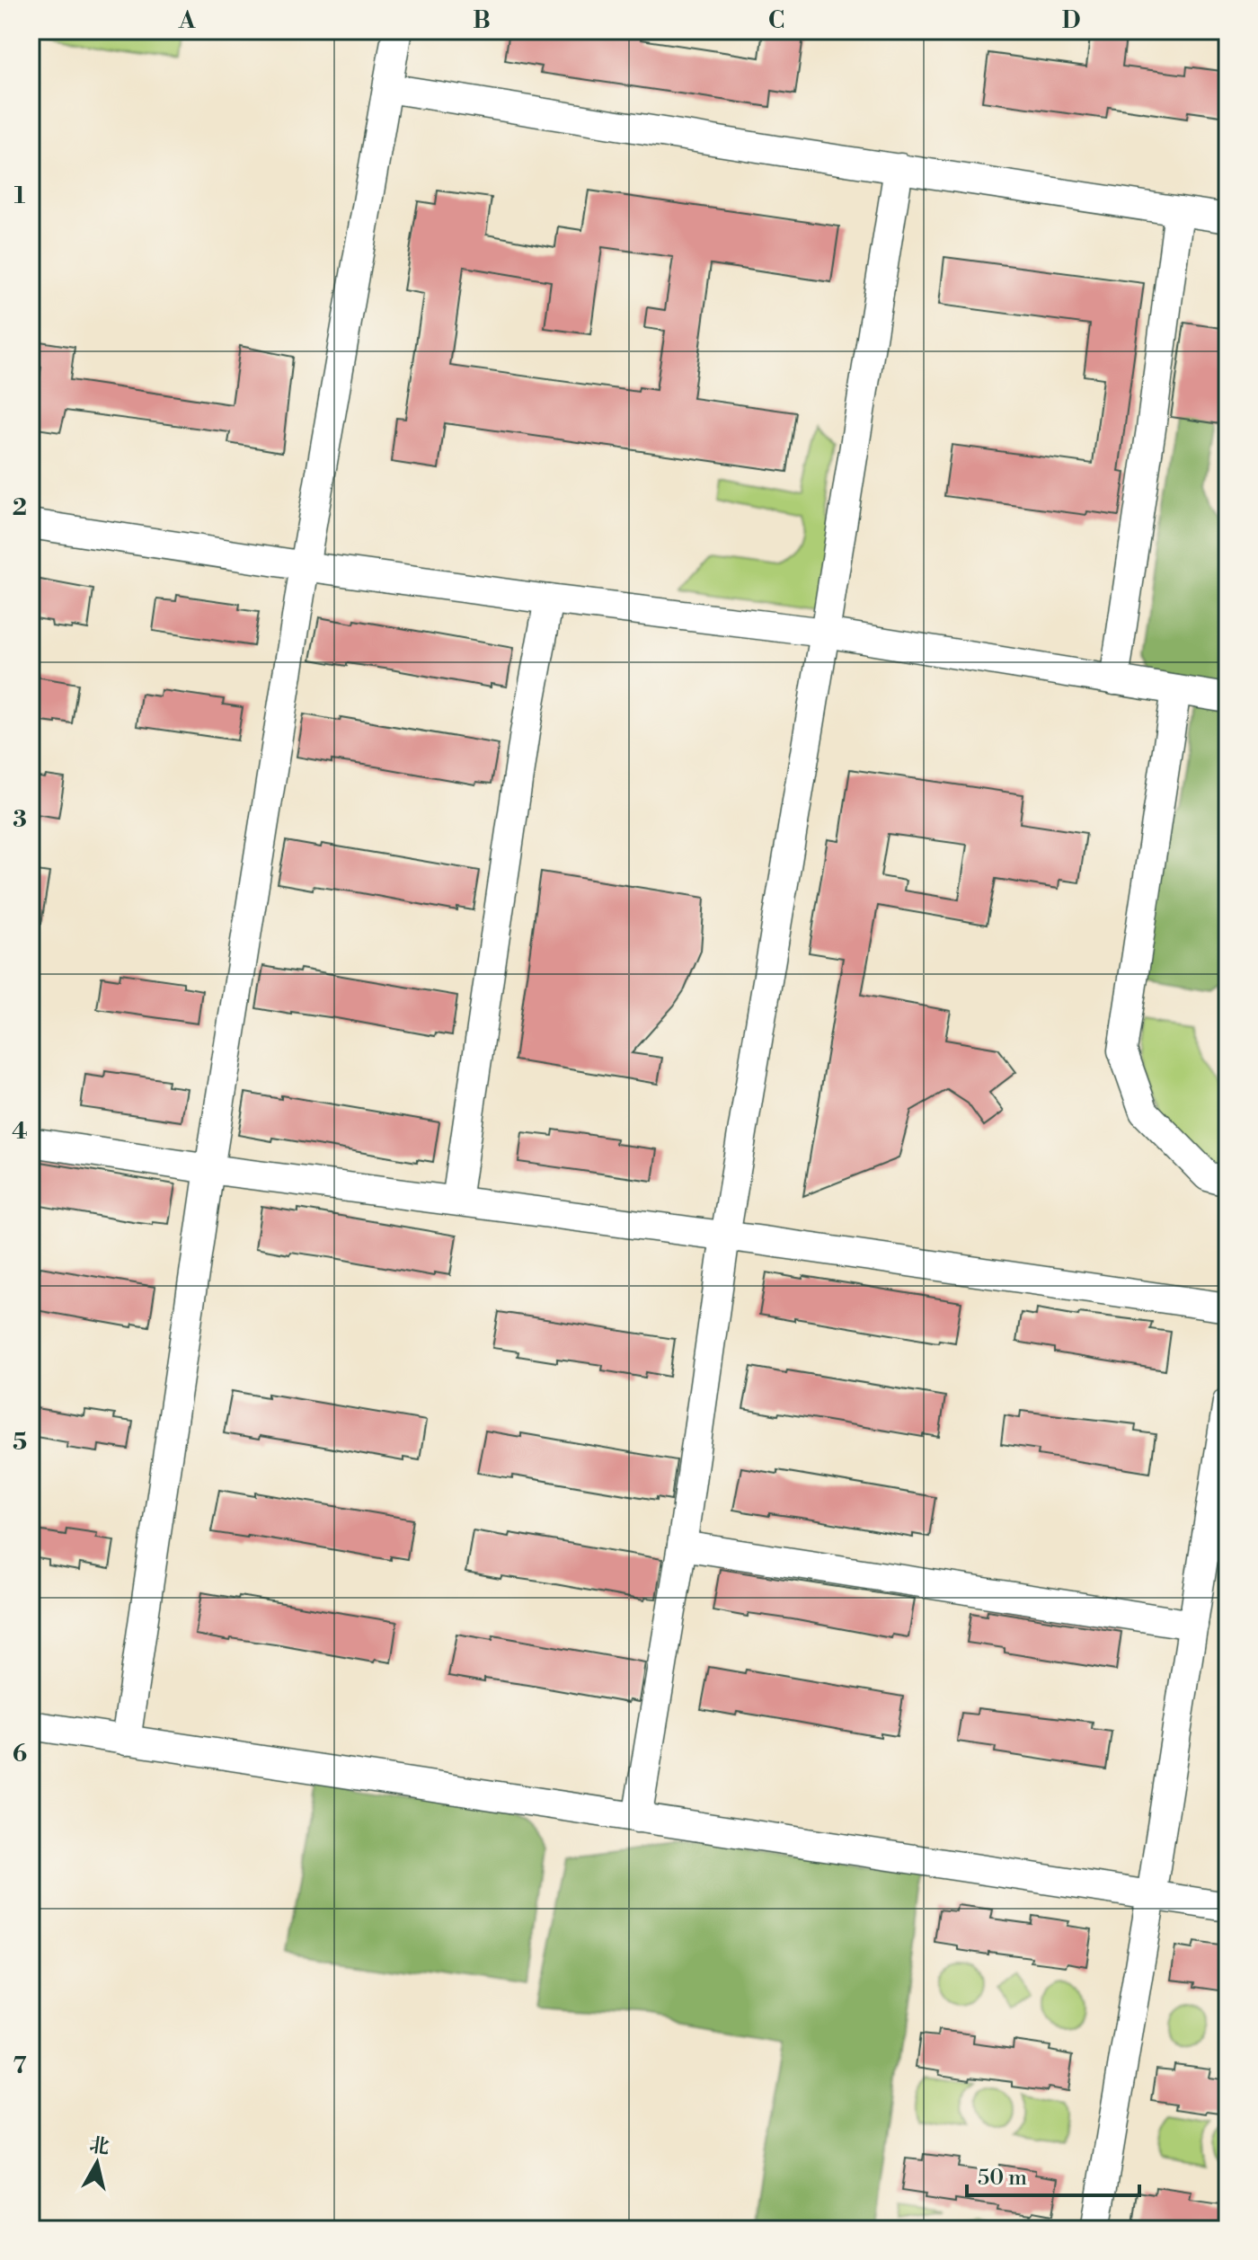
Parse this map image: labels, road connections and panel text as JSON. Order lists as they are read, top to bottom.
{
  "scale_bar": "50 m",
  "north": "top",
  "grid": {
    "columns": [
      "A",
      "B",
      "C",
      "D"
    ],
    "rows": [
      "1",
      "2",
      "3",
      "4",
      "5",
      "6",
      "7"
    ]
  }
}
